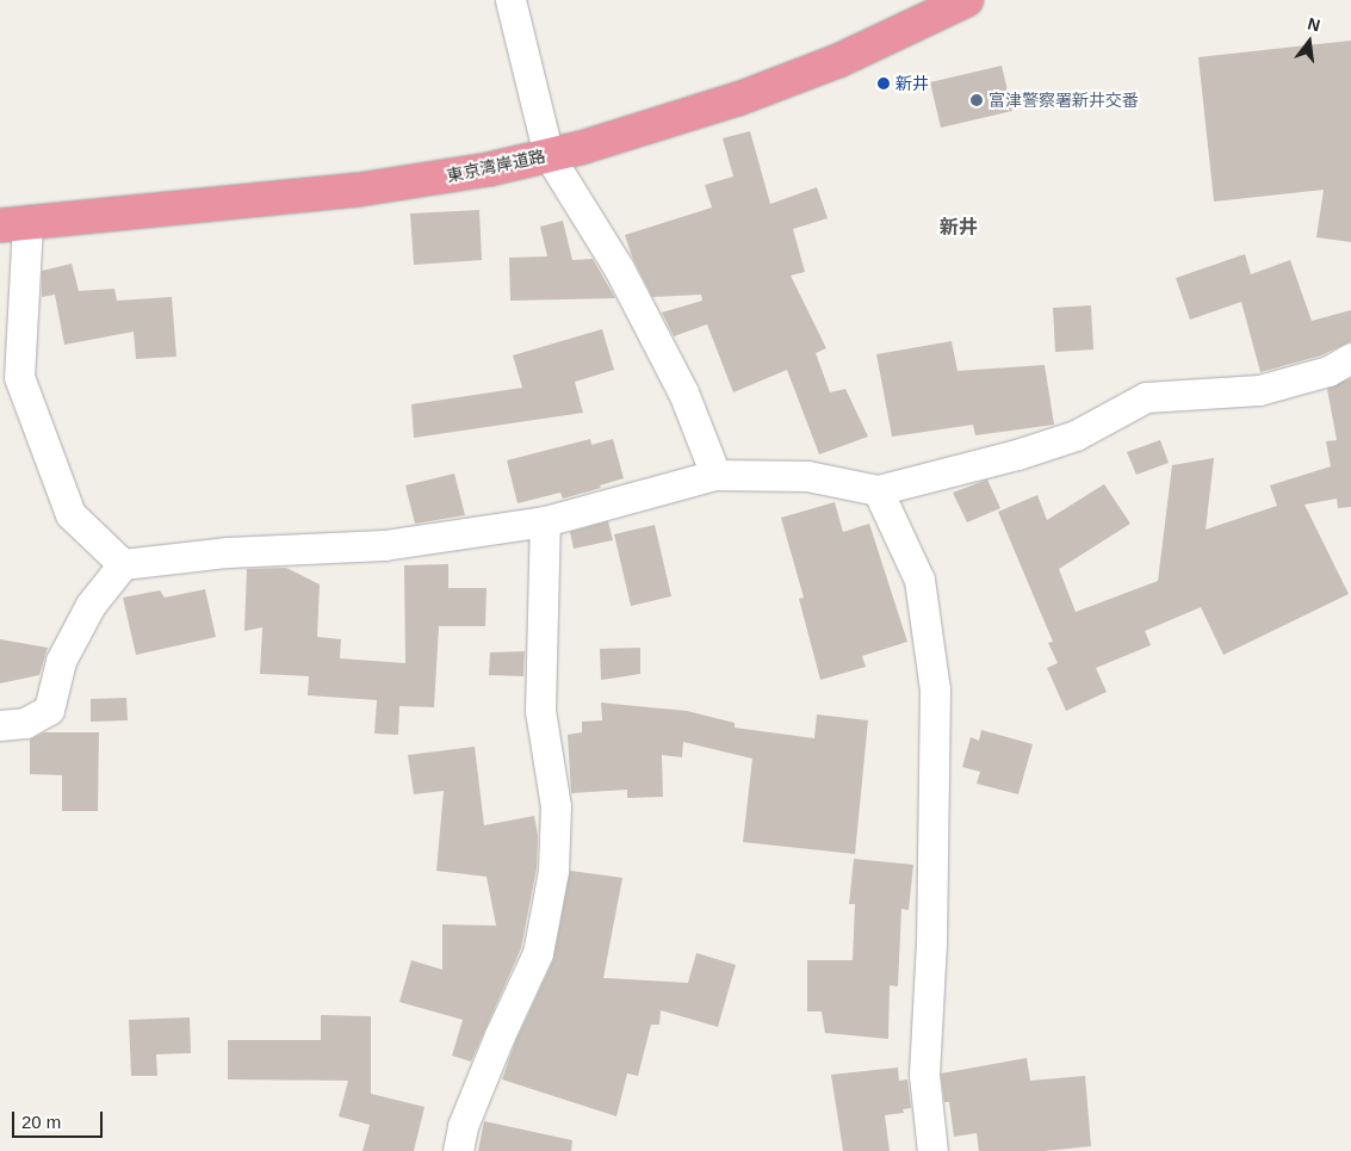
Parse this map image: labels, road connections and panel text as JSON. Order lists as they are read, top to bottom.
{
  "streets": {
    "highway": ["東京湾岸道路"]
  },
  "districts": ["新井"],
  "places": ["新井", "富津警察署新井交番"],
  "scale_bar": "20 m",
  "north": "top"
}
